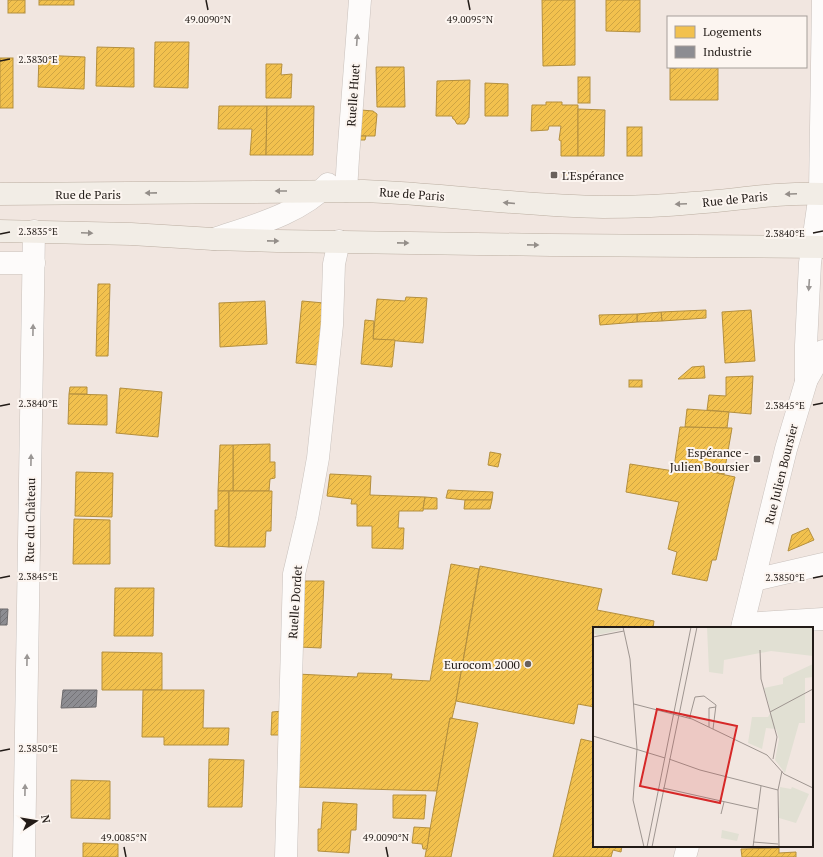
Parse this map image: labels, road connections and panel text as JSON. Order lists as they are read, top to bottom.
{
  "streets": {
    "main road": ["Rue de Paris"],
    "street": [
      "Ruelle Huet",
      "Rue Julien Boursier",
      "Rue du Château",
      "Ruelle Dordet"
    ]
  },
  "crossings": [
    ["Ruelle Huet", "Rue de Paris"],
    ["Rue de Paris", "Rue Julien Boursier"]
  ],
  "one_way": ["Ruelle Huet", "Rue du Château"],
  "places": {
    "transit": ["L'Espérance", "Espérance - Julien Boursier"],
    "other": ["Eurocom 2000"]
  },
  "legend": ["Logements", "Industrie"],
  "north": "right",
  "coordinates": [
    "49.0090°N",
    "49.0095°N",
    "2.3830°E",
    "2.3835°E",
    "2.3840°E",
    "2.3845°E",
    "2.3850°E",
    "49.0085°N"
  ]
}
